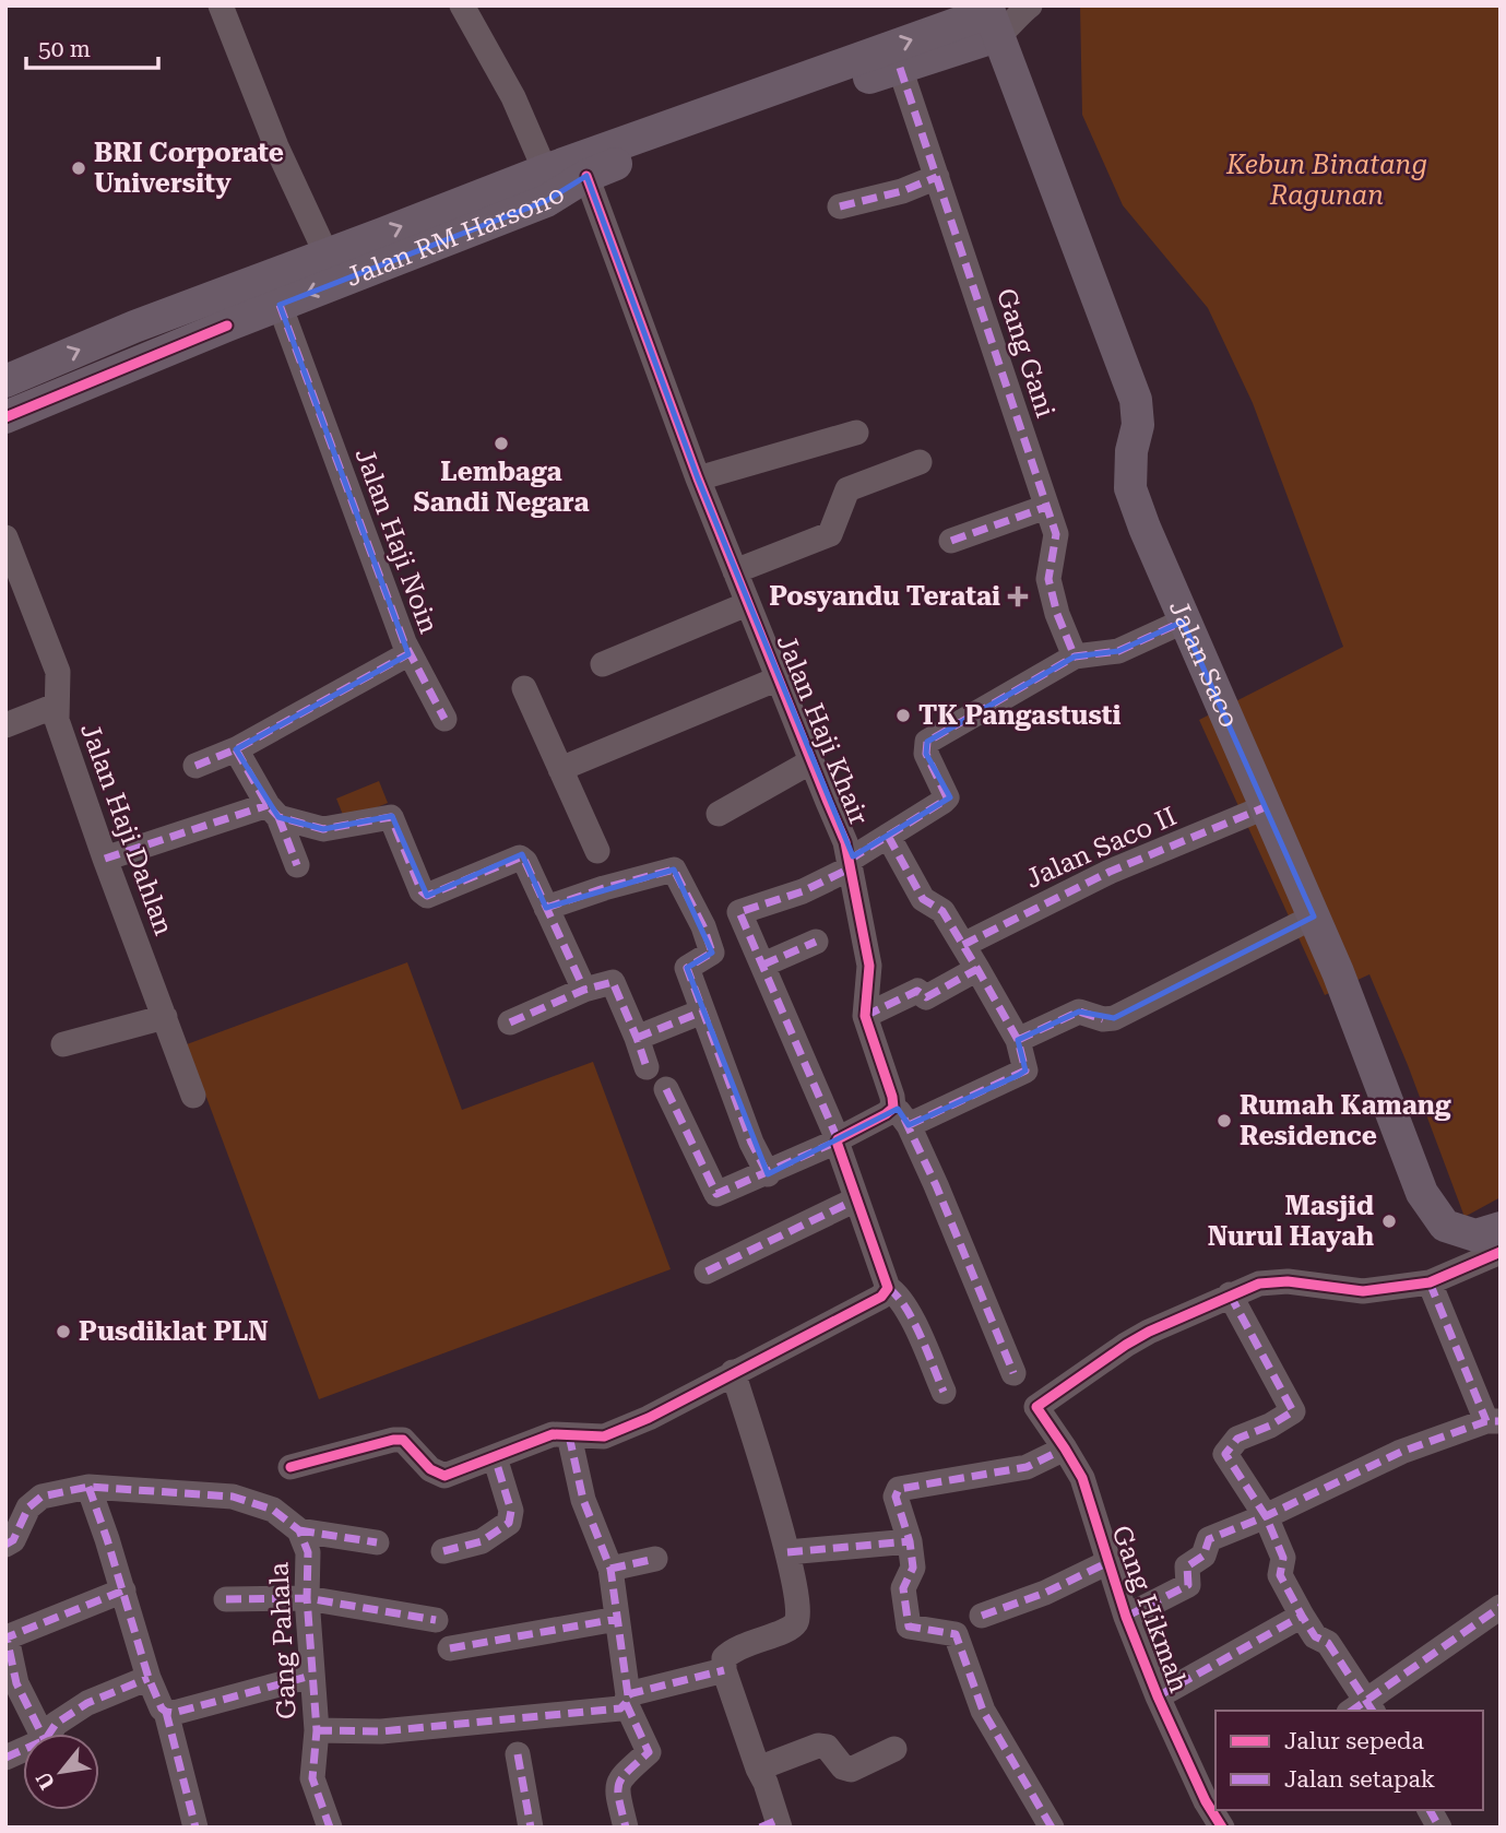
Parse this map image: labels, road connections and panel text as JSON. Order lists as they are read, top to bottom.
{
  "streets": {
    "main road": ["Jalan RM Harsono", "Jalan Saco"],
    "street": [
      "Gang Gani",
      "Jalan Haji Noin",
      "Jalan Haji Khair",
      "Jalan Haji Dahlan",
      "Jalan Saco II",
      "Gang Hikmah",
      "Gang Pahala"
    ]
  },
  "crossings": [
    ["Jalan RM Harsono", "Gang Gani"],
    ["Jalan RM Harsono", "Jalan Haji Noin"],
    ["Jalan RM Harsono", "Jalan Saco"],
    ["Jalan RM Harsono", "Jalan Haji Khair"],
    ["Jalan Saco", "Jalan Saco II"]
  ],
  "parks": ["Kebun Binatang Ragunan"],
  "places": {
    "other": [
      "BRI Corporate University",
      "Lembaga Sandi Negara",
      "TK Pangastusti",
      "Rumah Kamang Residence",
      "Masjid Nurul Hayah",
      "Pusdiklat PLN"
    ],
    "health": ["Posyandu Teratai"]
  },
  "legend": ["Jalur sepeda", "Jalan setapak"],
  "scale_bar": "50 m",
  "north": "bottom left"
}
